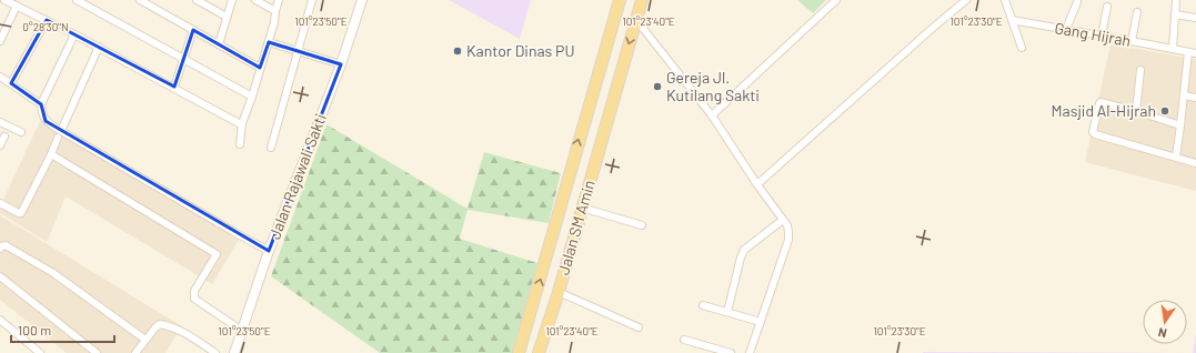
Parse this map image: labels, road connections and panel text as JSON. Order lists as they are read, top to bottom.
{
  "streets": {
    "main road": ["Jalan SM Amin"],
    "street": ["Gang Hijrah", "Jalan Rajawali Sakti"]
  },
  "places": ["Kantor Dinas PU", "Gereja Jl. Kutilang Sakti", "Masjid Al-Hijrah"],
  "scale_bar": "100 m",
  "north": "bottom",
  "coordinates": [
    "101°23'50\"E",
    "101°23'40\"E",
    "101°23'30\"E",
    "0°28'30\"N"
  ]
}
